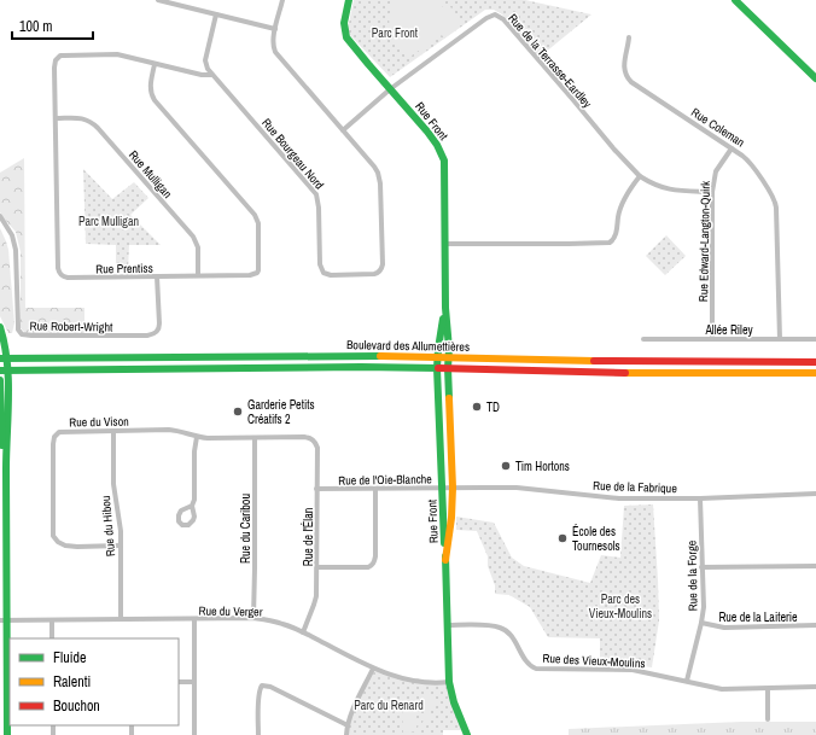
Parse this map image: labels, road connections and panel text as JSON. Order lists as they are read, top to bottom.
{
  "streets": {
    "main road": ["Rue Front", "Boulevard des Allumettières"],
    "street": [
      "Rue de la Terrasse-Eardley",
      "Rue Coleman",
      "Rue Bourgeau Nord",
      "Rue Mulligan",
      "Rue Edward-Langton-Quirk",
      "Rue Prentiss",
      "Rue Robert-Wright",
      "Allée Riley",
      "Rue du Vison",
      "Rue de l'Oie-Blanche",
      "Rue de la Fabrique",
      "Rue du Hibou",
      "Rue du Caribou",
      "Rue de l'Élan",
      "Rue de la Forge",
      "Rue du Verger",
      "Rue de la Laiterie",
      "Rue des Vieux-Moulins"
    ]
  },
  "crossings": [
    ["Rue de la Terrasse-Eardley", "Rue Front"],
    ["Rue de la Terrasse-Eardley", "Rue Bourgeau Nord"],
    ["Rue de la Terrasse-Eardley", "Rue Edward-Langton-Quirk"],
    ["Rue Front", "Boulevard des Allumettières"],
    ["Rue Front", "Rue de l'Oie-Blanche"],
    ["Rue Front", "Rue de la Fabrique"],
    ["Rue Front", "Rue du Verger"],
    ["Rue Front", "Rue des Vieux-Moulins"],
    ["Rue Coleman", "Rue Edward-Langton-Quirk"],
    ["Rue Coleman", "Allée Riley"],
    ["Rue Bourgeau Nord", "Rue Prentiss"],
    ["Rue Mulligan", "Rue Prentiss"],
    ["Rue Edward-Langton-Quirk", "Allée Riley"],
    ["Rue Prentiss", "Rue Robert-Wright"],
    ["Rue du Vison", "Rue du Hibou"],
    ["Rue du Vison", "Rue du Caribou"],
    ["Rue du Vison", "Rue de l'Élan"],
    ["Rue de l'Oie-Blanche", "Rue de la Fabrique"],
    ["Rue de l'Oie-Blanche", "Rue de l'Élan"],
    ["Rue de la Fabrique", "Rue de la Forge"],
    ["Rue du Hibou", "Rue du Verger"],
    ["Rue du Caribou", "Rue du Verger"],
    ["Rue de l'Élan", "Rue du Verger"],
    ["Rue de la Forge", "Rue de la Laiterie"],
    ["Rue de la Forge", "Rue des Vieux-Moulins"]
  ],
  "parks": [
    "Parc Front",
    "Parc Mulligan",
    "Parc des Vieux-Moulins",
    "Parc du Renard"
  ],
  "places": [
    "TD",
    "Garderie Petits Créatifs 2",
    "Tim Hortons",
    "École des Tournesols"
  ],
  "legend": ["Fluide", "Ralenti", "Bouchon"],
  "scale_bar": "100 m"
}
